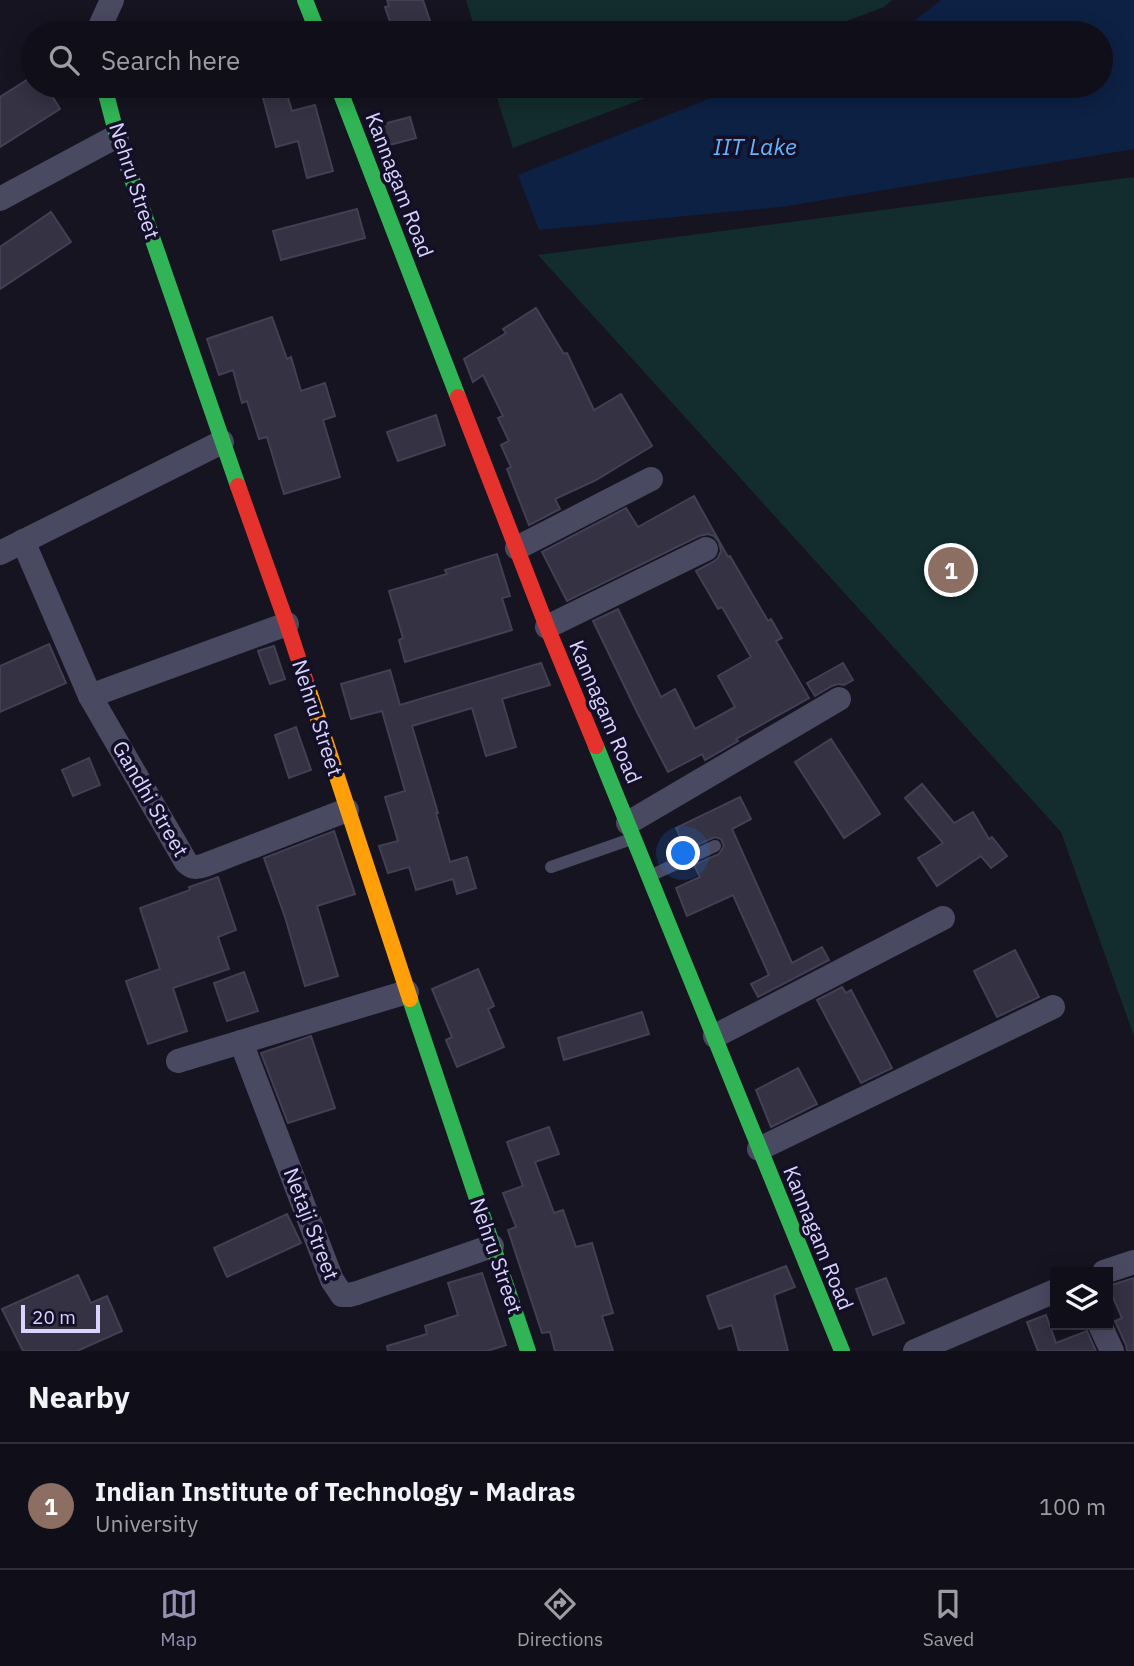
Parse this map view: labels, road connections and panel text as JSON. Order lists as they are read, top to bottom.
{
  "streets": {
    "street": [
      "Nehru Street",
      "Kannagam Road",
      "Gandhi Street",
      "Netaji Street"
    ]
  },
  "crossings": [
    ["Nehru Street", "Gandhi Street"],
    ["Nehru Street", "Netaji Street"]
  ],
  "water": ["IIT Lake"],
  "scale_bar": "20 m",
  "page": {
    "search": "Search here",
    "pins": "1",
    "scale": "20 m",
    "heading": "Nearby",
    "list": [
      {
        "mark": "1",
        "name": "Indian Institute of Technology - Madras",
        "note": "University",
        "value": "100 m"
      }
    ],
    "nav": ["Map", "Directions", "Saved"]
  }
}
